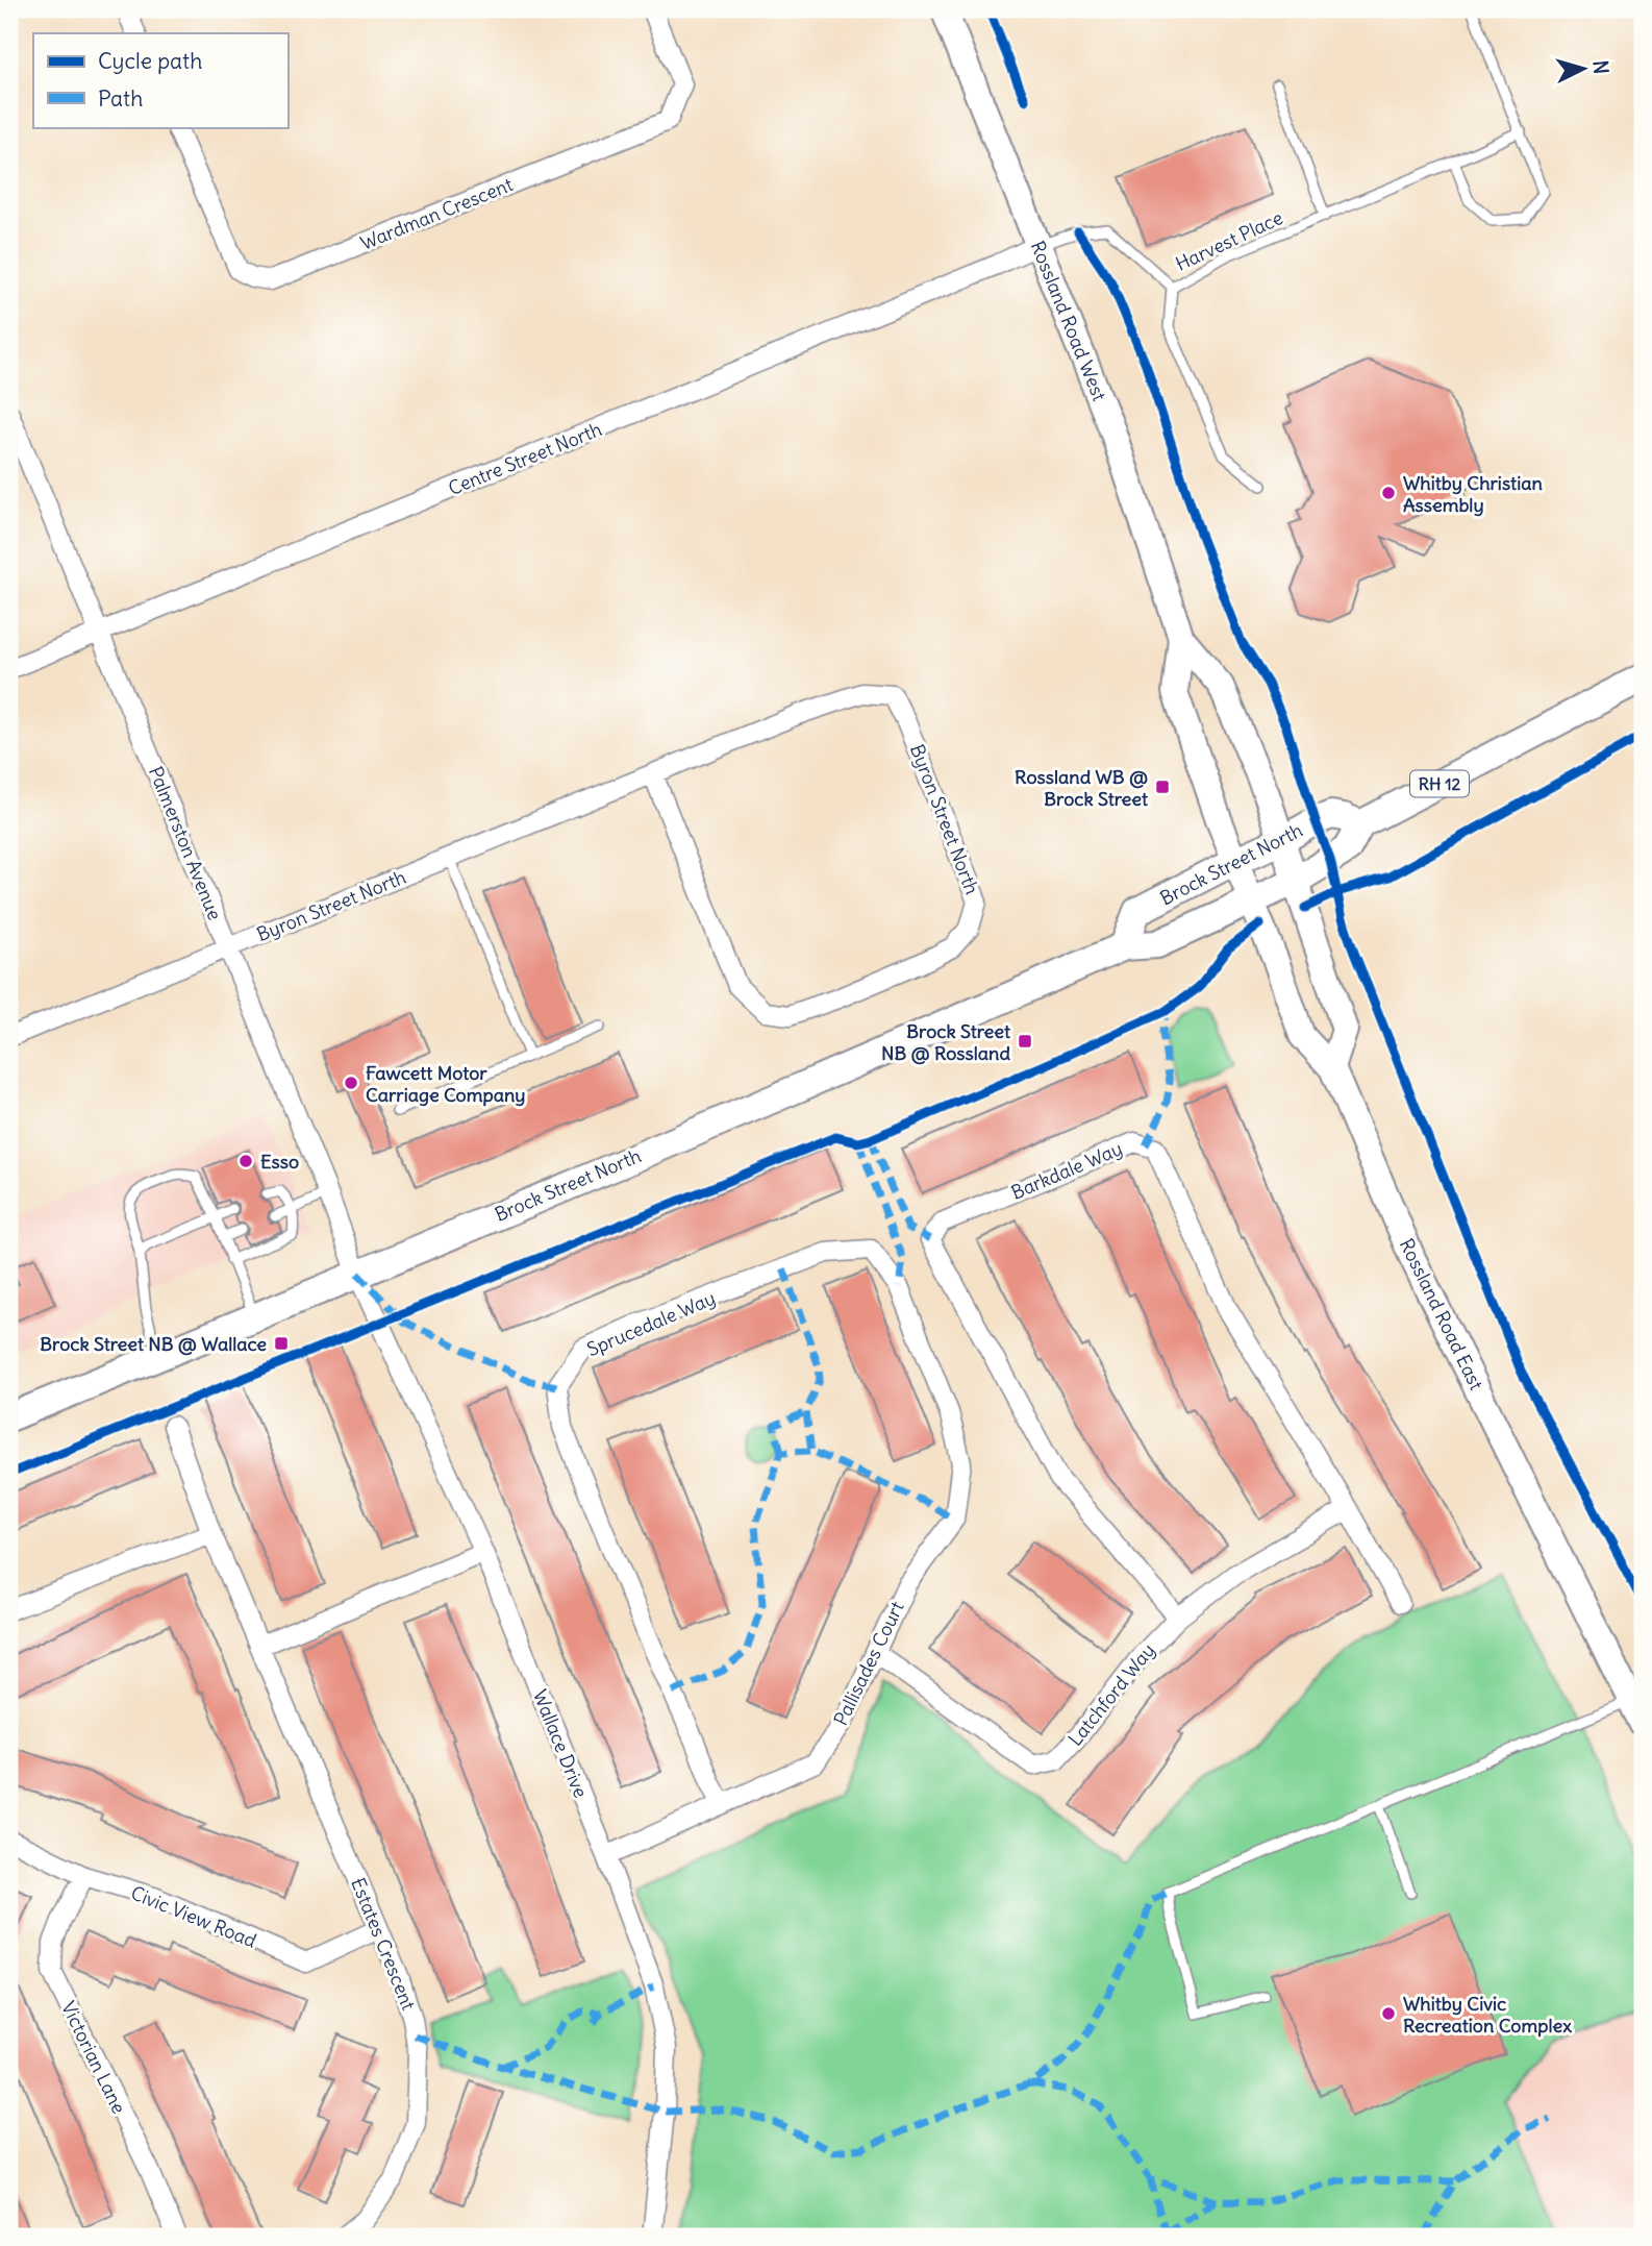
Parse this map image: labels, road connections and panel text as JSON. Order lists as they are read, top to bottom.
{
  "streets": {
    "main road": [
      "Rossland Road West",
      "RH 12",
      "Brock Street North",
      "Rossland Road East"
    ],
    "street": [
      "Wardman Crescent",
      "Centre Street North",
      "Byron Street North",
      "Palmerston Avenue",
      "Barkdale Way",
      "Sprucedale Way",
      "Pallisades Court",
      "Latchford Way",
      "Wallace Drive",
      "Civic View Road",
      "Estates Crescent",
      "Victorian Lane"
    ],
    "lane": ["Harvest Place"]
  },
  "crossings": [
    ["Harvest Place", "Rossland Road West"],
    ["Harvest Place", "Centre Street North"],
    ["Rossland Road West", "Centre Street North"],
    ["Rossland Road West", "Brock Street North"],
    ["Rossland Road West", "Rossland Road East"],
    ["Centre Street North", "Palmerston Avenue"],
    ["Byron Street North", "Palmerston Avenue"],
    ["Palmerston Avenue", "Brock Street North"],
    ["Palmerston Avenue", "Wallace Drive"],
    ["Brock Street North", "Rossland Road East"],
    ["Brock Street North", "Wallace Drive"],
    ["Barkdale Way", "Latchford Way"],
    ["Sprucedale Way", "Pallisades Court"],
    ["Pallisades Court", "Latchford Way"],
    ["Pallisades Court", "Wallace Drive"],
    ["Civic View Road", "Estates Crescent"],
    ["Civic View Road", "Victorian Lane"]
  ],
  "places": {
    "other": [
      "Whitby Christian Assembly",
      "Fawcett Motor Carriage Company",
      "Esso",
      "Whitby Civic Recreation Complex"
    ],
    "transit": ["Rossland WB @ Brock Street", "Brock Street NB @ Rossland", "Brock Street NB @ Wallace"]
  },
  "legend": ["Cycle path", "Path"],
  "north": "right"
}
